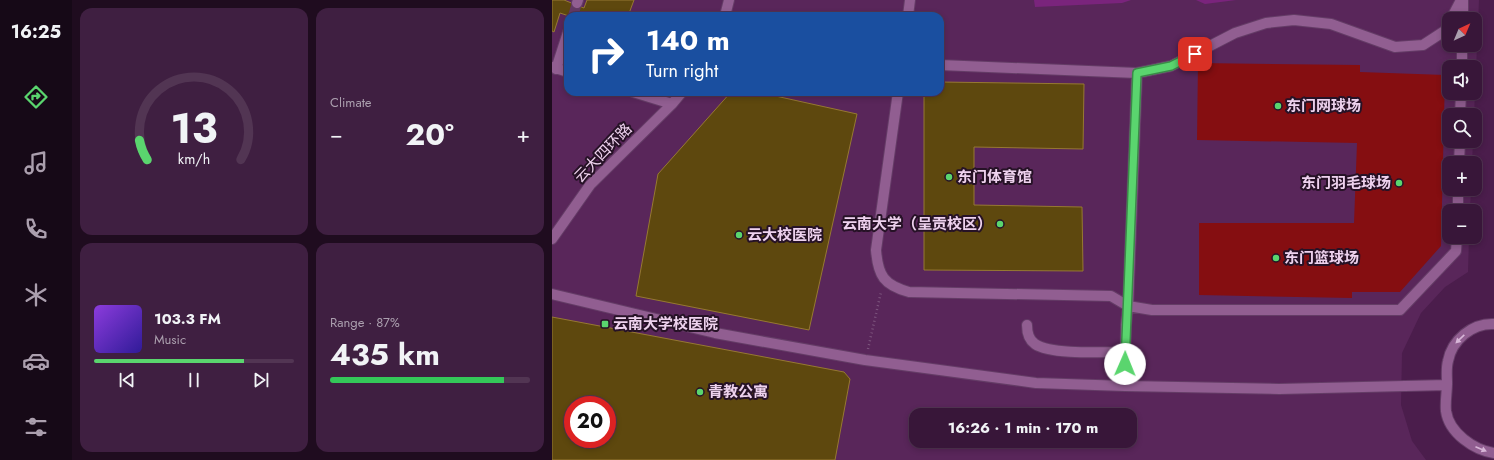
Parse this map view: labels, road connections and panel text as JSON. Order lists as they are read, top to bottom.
{
  "streets": {
    "lane": ["云大四环路"]
  },
  "places": {
    "other": [
      "东门网球场",
      "东门体育馆",
      "东门羽毛球场",
      "云南大学（呈贡校区）",
      "云大校医院",
      "东门篮球场",
      "青教公寓"
    ],
    "transit": ["云南大学校医院"]
  },
  "north": "top right",
  "page": {
    "tabs": "16:25",
    "tile": [
      "Climate",
      ["Range · 87%", "435 km"]
    ],
    "map_buttons": ["+", "−"],
    "turn": ["140 m", "Turn right"],
    "heat": ["−", "20°", "+"],
    "song": ["103.3 FM", "Music"],
    "limit": "20",
    "trip": "16:26 · 1 min · 170 m",
    "gauge": ["13", "km/h"]
  }
}
